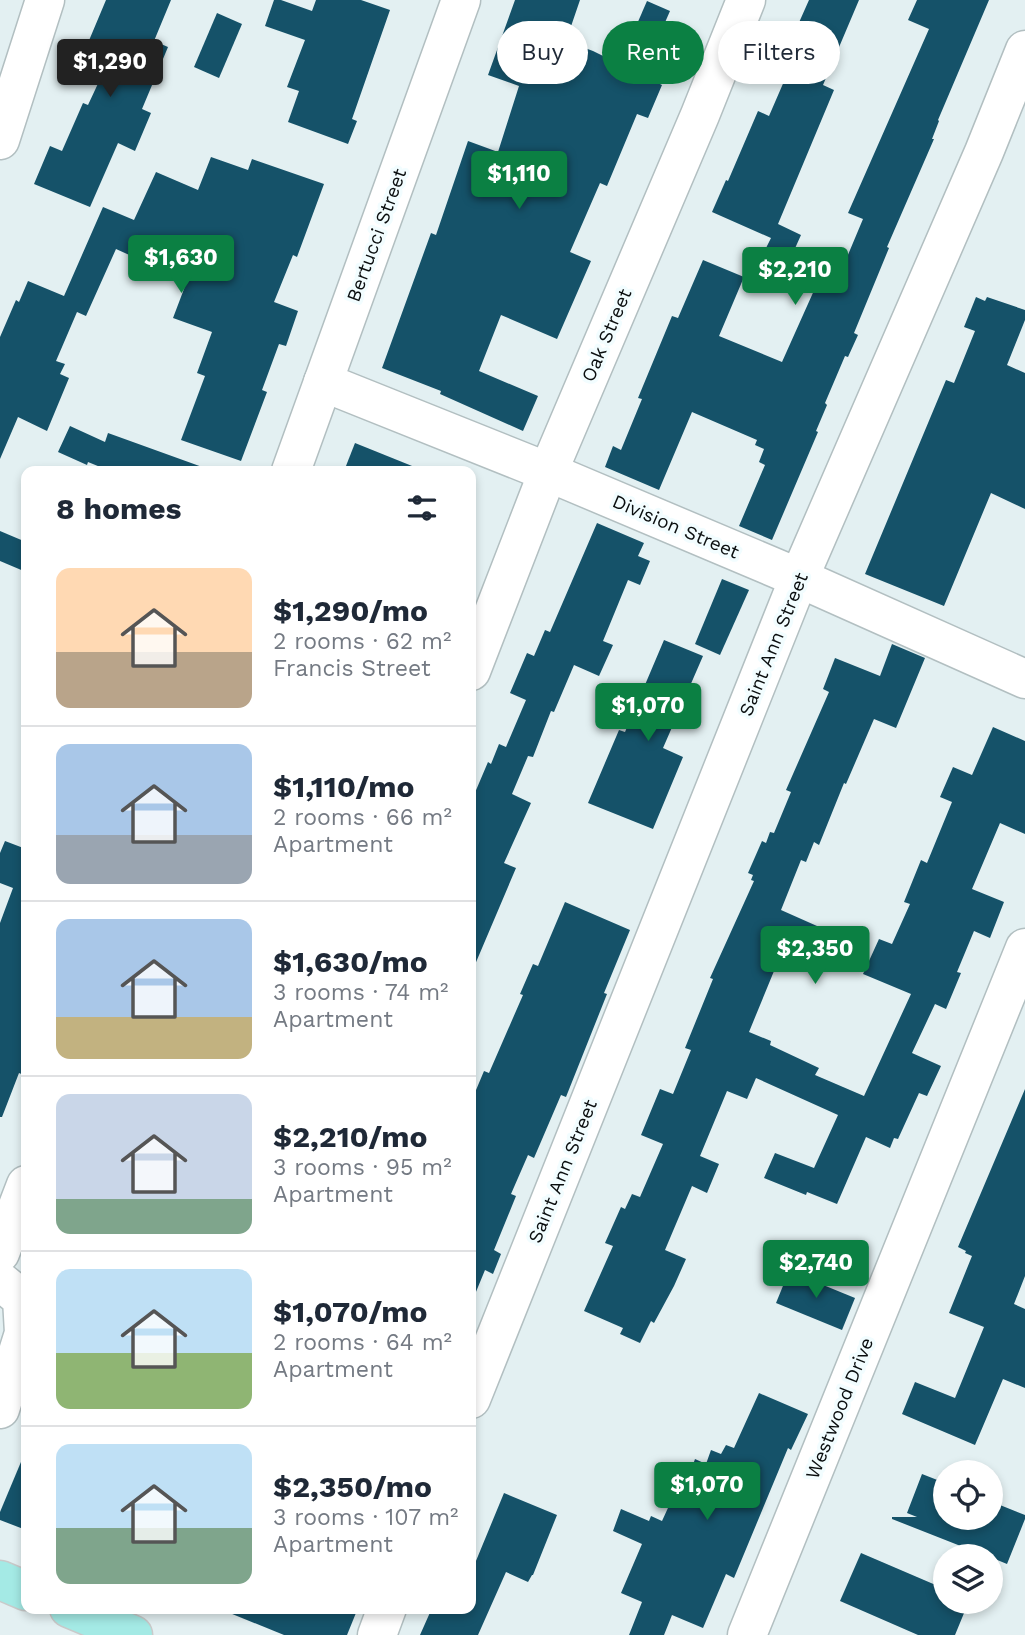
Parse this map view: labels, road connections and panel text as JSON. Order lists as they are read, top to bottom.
{
  "streets": {
    "street": [
      "Bertucci Street",
      "Oak Street",
      "Division Street",
      "Saint Ann Street",
      "Westwood Drive"
    ]
  },
  "crossings": [
    ["Bertucci Street", "Division Street"],
    ["Oak Street", "Division Street"],
    ["Division Street", "Saint Ann Street"]
  ],
  "page": {
    "chip": ["Buy", "Rent", "Filters"],
    "price": [
      "$1,290",
      "$1,110",
      "$1,630",
      "$2,210",
      "$1,070",
      "$2,350",
      "$2,740",
      "$1,070"
    ],
    "heading": "8 homes",
    "list": [
      {
        "name": "$1,290/mo",
        "note": "2 rooms · 62 m² · Francis Street"
      },
      {
        "name": "$1,110/mo",
        "note": "2 rooms · 66 m² · Apartment"
      },
      {
        "name": "$1,630/mo",
        "note": "3 rooms · 74 m² · Apartment"
      },
      {
        "name": "$2,210/mo",
        "note": "3 rooms · 95 m² · Apartment"
      },
      {
        "name": "$1,070/mo",
        "note": "2 rooms · 64 m² · Apartment"
      },
      {
        "name": "$2,350/mo",
        "note": "3 rooms · 107 m² · Apartment"
      }
    ]
  }
}
